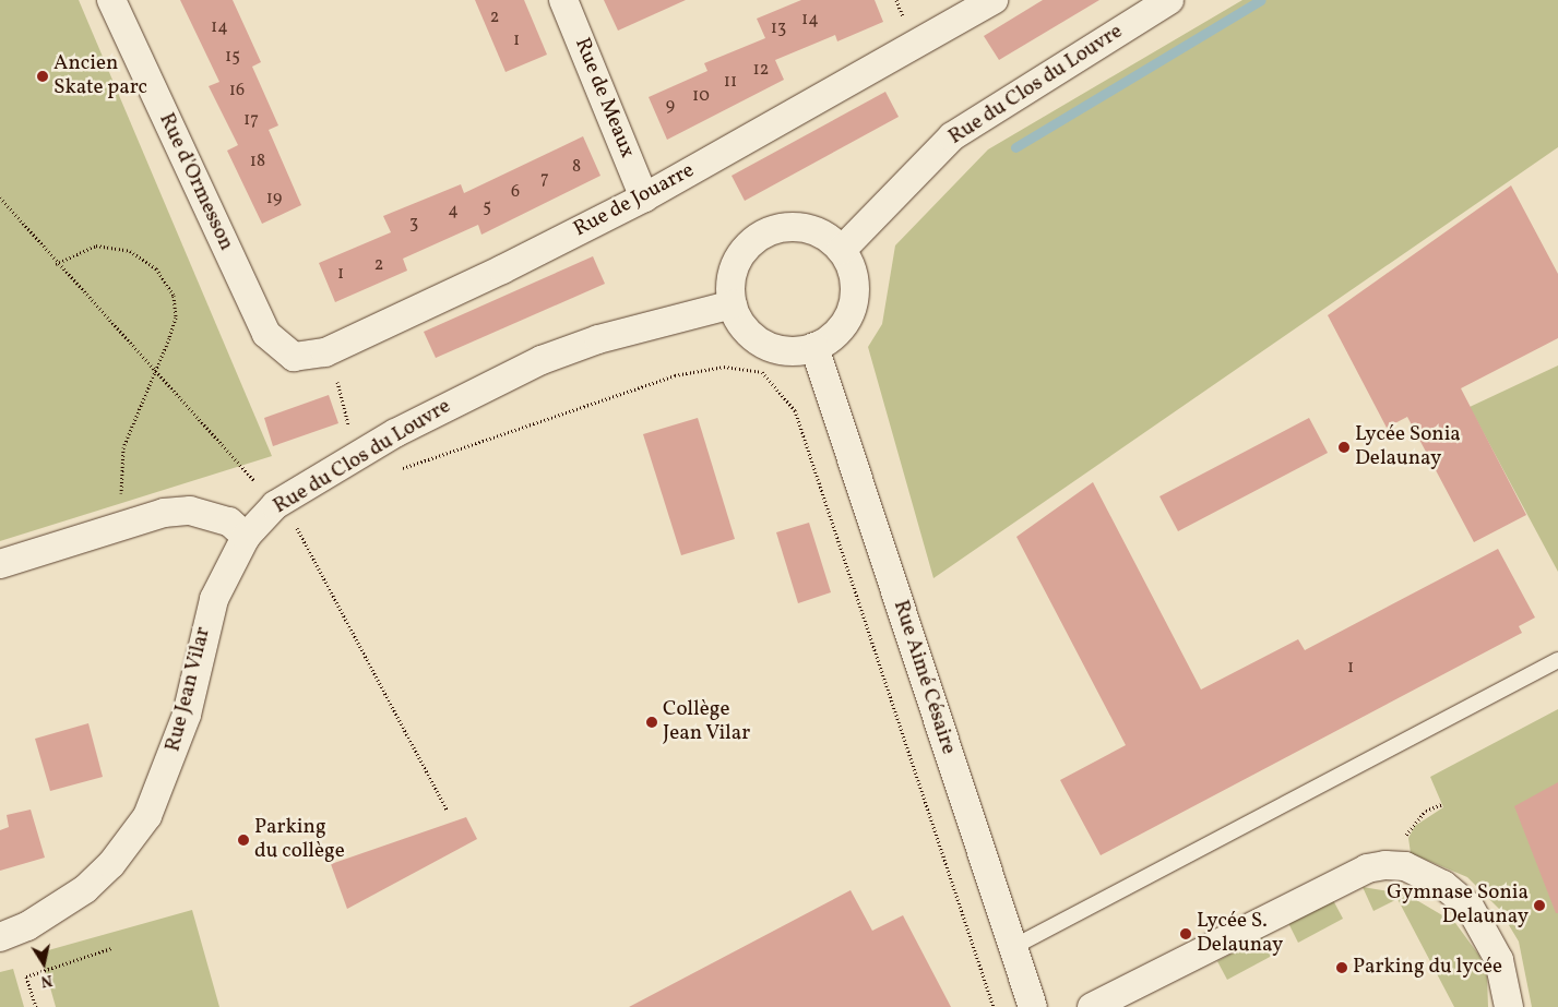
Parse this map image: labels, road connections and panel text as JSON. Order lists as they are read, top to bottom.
{
  "streets": {
    "street": [
      "Rue du Clos du Louvre",
      "Rue de Meaux",
      "Rue d'Ormesson",
      "Rue de Jouarre",
      "Rue Aimé Césaire",
      "Rue Jean Vilar"
    ]
  },
  "crossings": [
    ["Rue du Clos du Louvre", "Rue Aimé Césaire"],
    ["Rue du Clos du Louvre", "Rue Jean Vilar"],
    ["Rue de Meaux", "Rue de Jouarre"],
    ["Rue d'Ormesson", "Rue de Jouarre"]
  ],
  "places": [
    "Ancien Skate parc",
    "Lycée Sonia Delaunay",
    "Collège Jean Vilar",
    "Parking du collège",
    "Gymnase Sonia Delaunay",
    "Lycée S. Delaunay",
    "Parking du lycée"
  ],
  "house_numbers": [
    "2",
    "14",
    "14",
    "13",
    "1",
    "15",
    "12",
    "11",
    "16",
    "10",
    "9",
    "17",
    "18",
    "8",
    "7",
    "6",
    "19",
    "5",
    "4",
    "3",
    "2",
    "1",
    "1"
  ],
  "north": "bottom"
}
